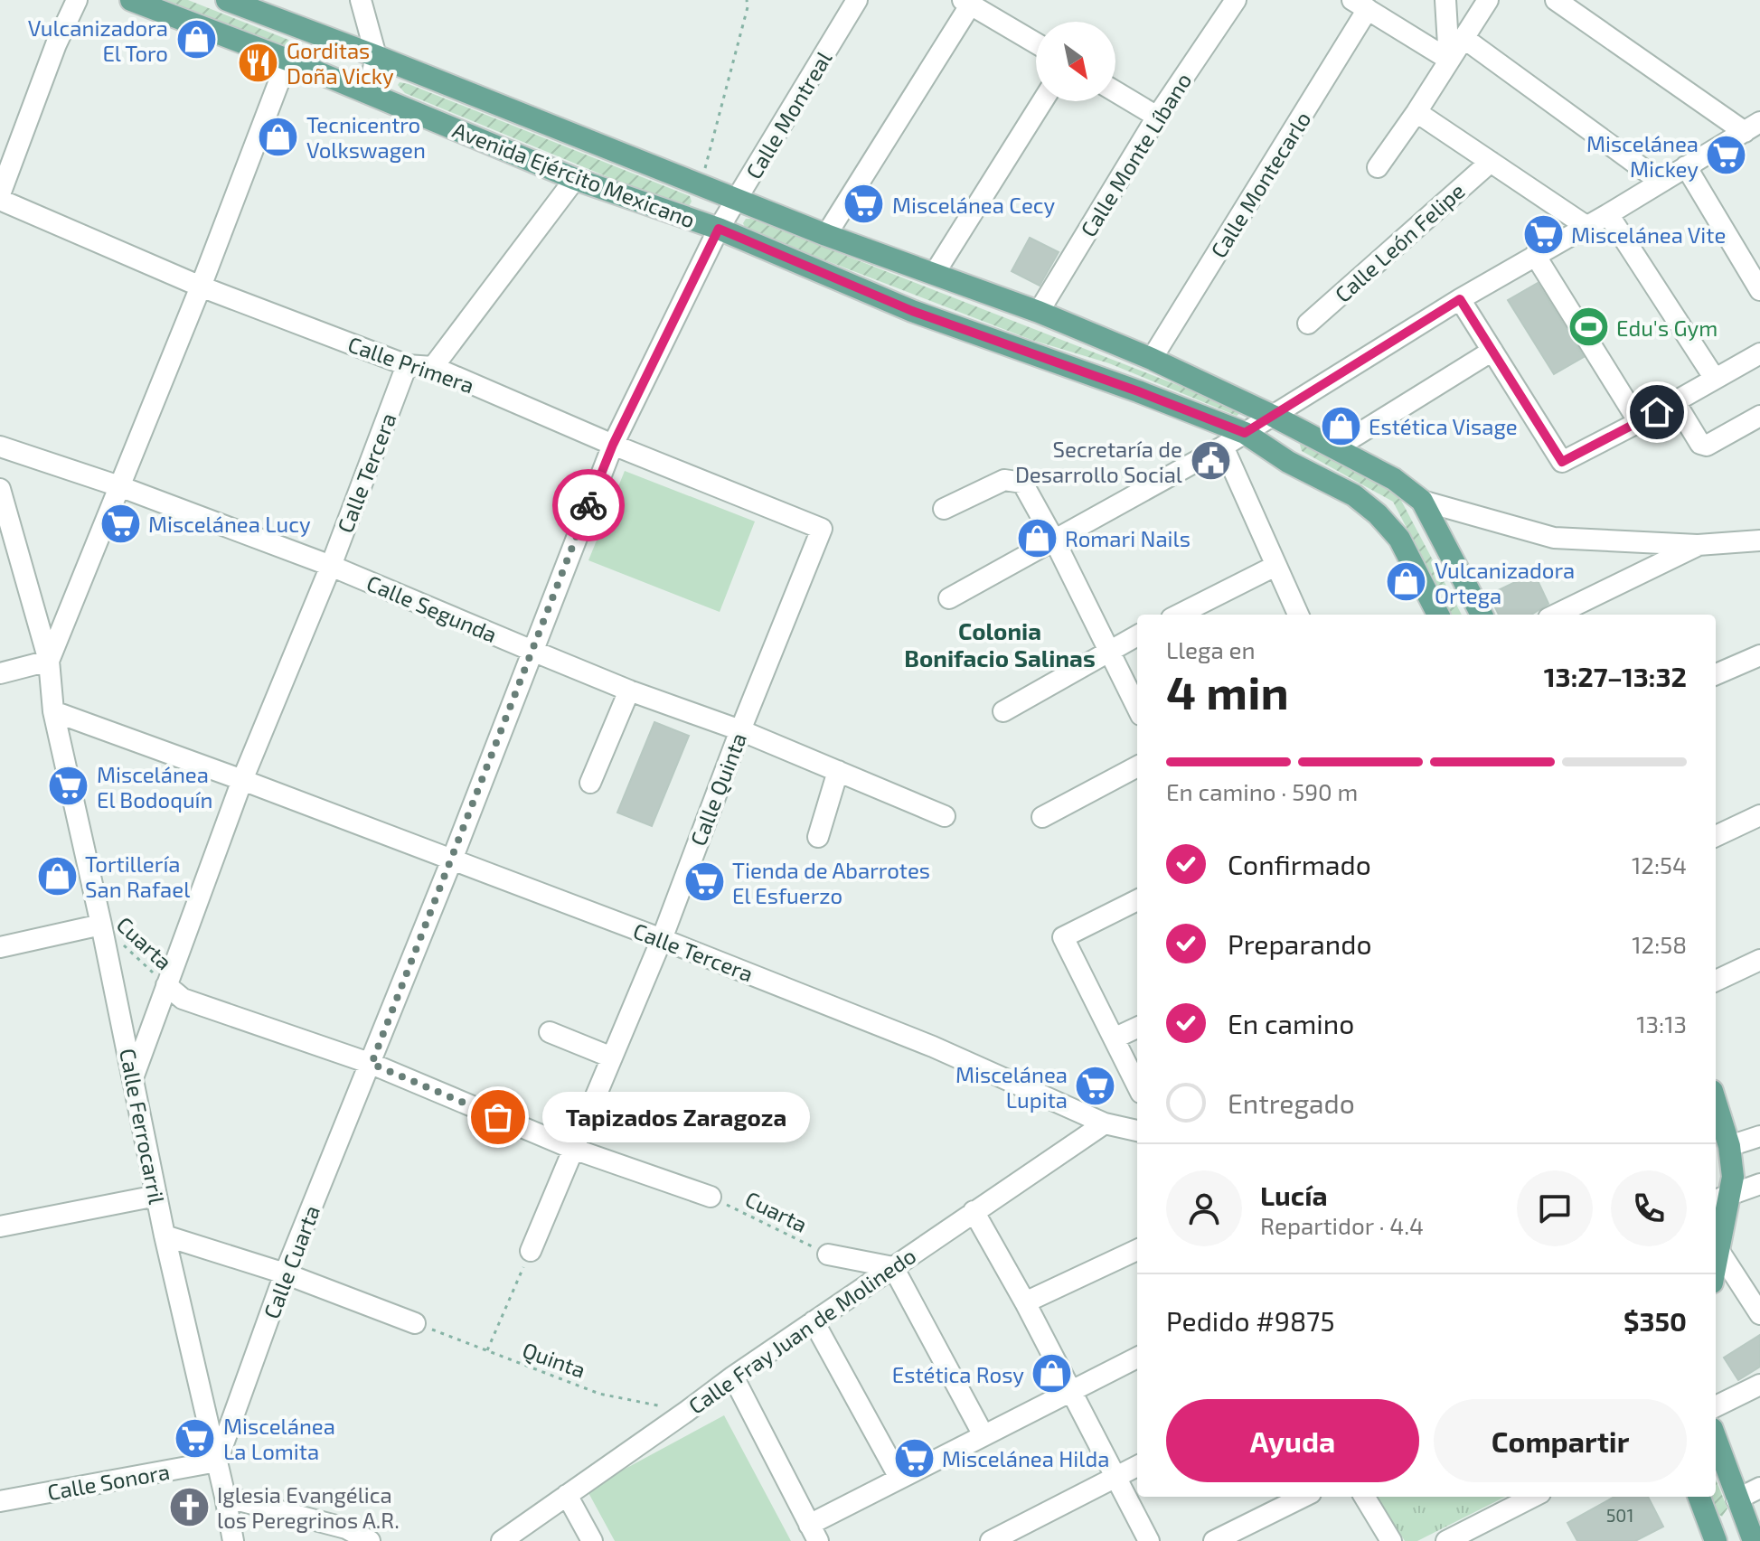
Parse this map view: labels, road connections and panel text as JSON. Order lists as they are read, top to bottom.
{
  "streets": {
    "main road": ["Avenida Ejército Mexicano"],
    "street": [
      "Calle Montreal",
      "Calle Monte Líbano",
      "Calle Montecarlo",
      "Calle León Felipe",
      "Calle Primera",
      "Calle Tercera",
      "Calle Segunda",
      "Calle Quinta",
      "Calle Ferrocarril",
      "Calle Cuarta",
      "Calle Fray Juan de Molinedo",
      "Calle Sonora"
    ],
    "path": ["Cuarta", "Quinta"]
  },
  "crossings": [
    ["Calle Montreal", "Avenida Ejército Mexicano"],
    ["Calle Montreal", "Calle Cuarta"],
    ["Calle Monte Líbano", "Avenida Ejército Mexicano"],
    ["Avenida Ejército Mexicano", "Calle Montecarlo"],
    ["Avenida Ejército Mexicano", "Calle Cuarta"],
    ["Calle Primera", "Calle Tercera"],
    ["Calle Primera", "Calle Quinta"],
    ["Calle Primera", "Calle Cuarta"],
    ["Calle Tercera", "Calle Segunda"],
    ["Calle Tercera", "Calle Quinta"],
    ["Calle Tercera", "Cuarta"],
    ["Calle Tercera", "Calle Ferrocarril"],
    ["Calle Tercera", "Calle Cuarta"],
    ["Calle Tercera", "Calle Fray Juan de Molinedo"],
    ["Calle Segunda", "Calle Quinta"],
    ["Calle Segunda", "Calle Cuarta"],
    ["Cuarta", "Calle Ferrocarril"],
    ["Calle Ferrocarril", "Calle Cuarta"],
    ["Calle Ferrocarril", "Calle Sonora"],
    ["Calle Cuarta", "Calle Sonora"],
    ["Calle Fray Juan de Molinedo", "Quinta"]
  ],
  "districts": ["Colonia Bonifacio Salinas"],
  "places": {
    "shop": [
      "Vulcanizadora El Toro",
      "Tecnicentro Volkswagen",
      "Estética Visage",
      "Romari Nails",
      "Vulcanizadora Ortega",
      "Tortillería San Rafael",
      "Estética Rosy"
    ],
    "restaurant": ["Gorditas Doña Vicky"],
    "supermarket": [
      "Miscelánea Mickey",
      "Miscelánea Cecy",
      "Miscelánea Vite",
      "Miscelánea Lucy",
      "Miscelánea El Bodoquín",
      "Tienda de Abarrotes El Esfuerzo",
      "Miscelánea Lupita",
      "Miscelánea La Lomita",
      "Miscelánea Hilda"
    ],
    "sports": ["Edu's Gym"],
    "public building": ["Secretaría de Desarrollo Social"],
    "other": ["Tapizados Zaragoza"],
    "church": ["Iglesia Evangélica los Peregrinos A.R."]
  },
  "house_numbers": ["501"],
  "north": "bottom right",
  "page": {
    "heading": ["4 min", "Llega en", "13:27–13:32"],
    "panel": [
      "Lucía",
      "Repartidor · 4.4",
      "Pedido #9875",
      "$350"
    ],
    "bar": "En camino · 590 m",
    "list": [
      ["Confirmado", "12:54"],
      ["Preparando", "12:58"],
      ["En camino", "13:13"],
      "Entregado"
    ],
    "bubble": "Tapizados Zaragoza",
    "buttons": ["Ayuda", "Compartir"]
  }
}
